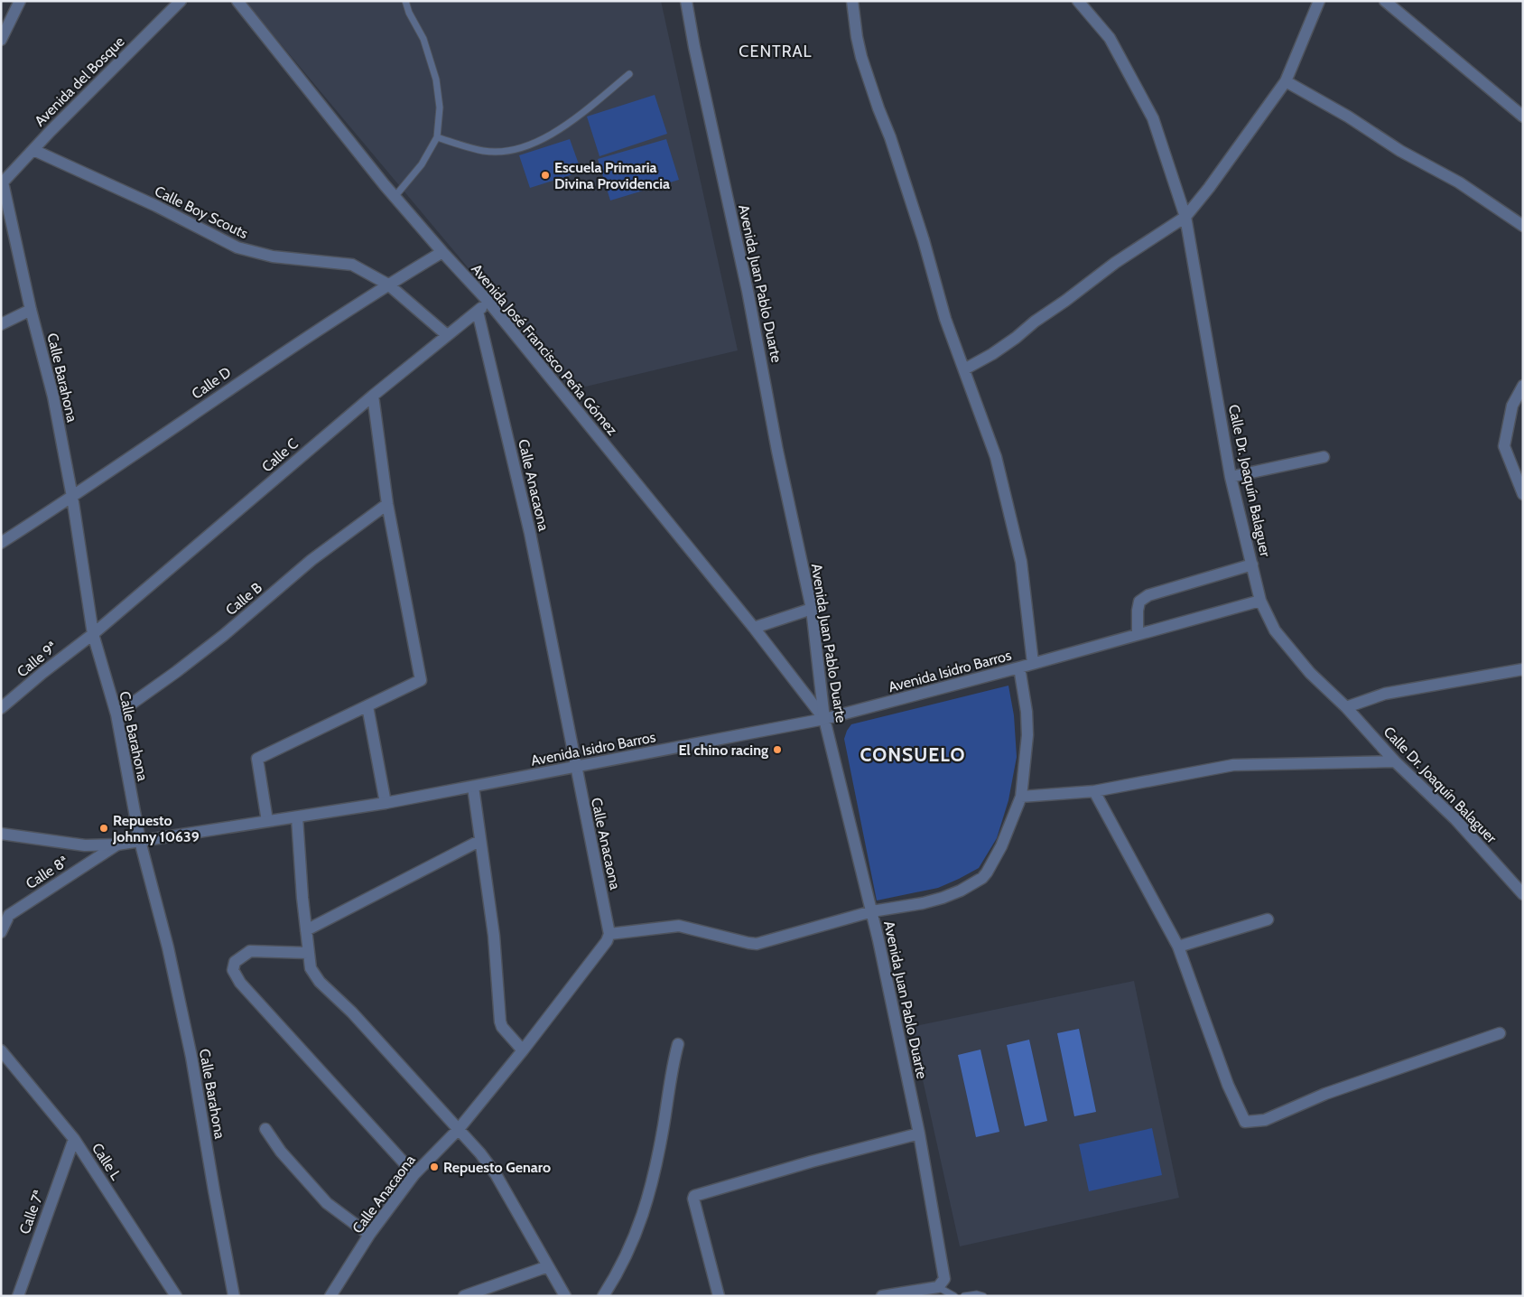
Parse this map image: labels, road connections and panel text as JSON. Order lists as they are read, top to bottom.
{
  "streets": {
    "street": [
      "Avenida del Bosque",
      "Calle Boy Scouts",
      "Avenida Juan Pablo Duarte",
      "Avenida José Francisco Peña Gómez",
      "Calle Barahona",
      "Calle D",
      "Calle C",
      "Calle Dr. Joaquín Balaguer",
      "Calle Anacaona",
      "Calle B",
      "Calle 9ª",
      "Avenida Isidro Barros",
      "Calle 8ª",
      "Calle L",
      "Calle 7ª"
    ]
  },
  "crossings": [
    ["Avenida del Bosque", "Calle Boy Scouts"],
    ["Avenida del Bosque", "Calle Barahona"],
    ["Calle Boy Scouts", "Calle D"],
    ["Calle Boy Scouts", "Calle C"],
    ["Avenida Juan Pablo Duarte", "Avenida José Francisco Peña Gómez"],
    ["Avenida Juan Pablo Duarte", "Avenida Isidro Barros"],
    ["Avenida José Francisco Peña Gómez", "Calle D"],
    ["Avenida José Francisco Peña Gómez", "Calle C"],
    ["Avenida José Francisco Peña Gómez", "Avenida Isidro Barros"],
    ["Calle Barahona", "Calle D"],
    ["Calle Barahona", "Calle C"],
    ["Calle Barahona", "Calle B"],
    ["Calle Barahona", "Calle 9ª"],
    ["Calle Barahona", "Avenida Isidro Barros"],
    ["Calle C", "Calle Anacaona"],
    ["Calle C", "Calle 9ª"],
    ["Calle Dr. Joaquín Balaguer", "Avenida Isidro Barros"],
    ["Calle Anacaona", "Avenida Isidro Barros"],
    ["Avenida Isidro Barros", "Calle 8ª"],
    ["Calle L", "Calle 7ª"]
  ],
  "districts": ["CENTRAL", "CONSUELO"],
  "places": [
    "Escuela Primaria Divina Providencia",
    "El chino racing",
    "Repuesto Johnny 10639",
    "Repuesto Genaro"
  ]
}
